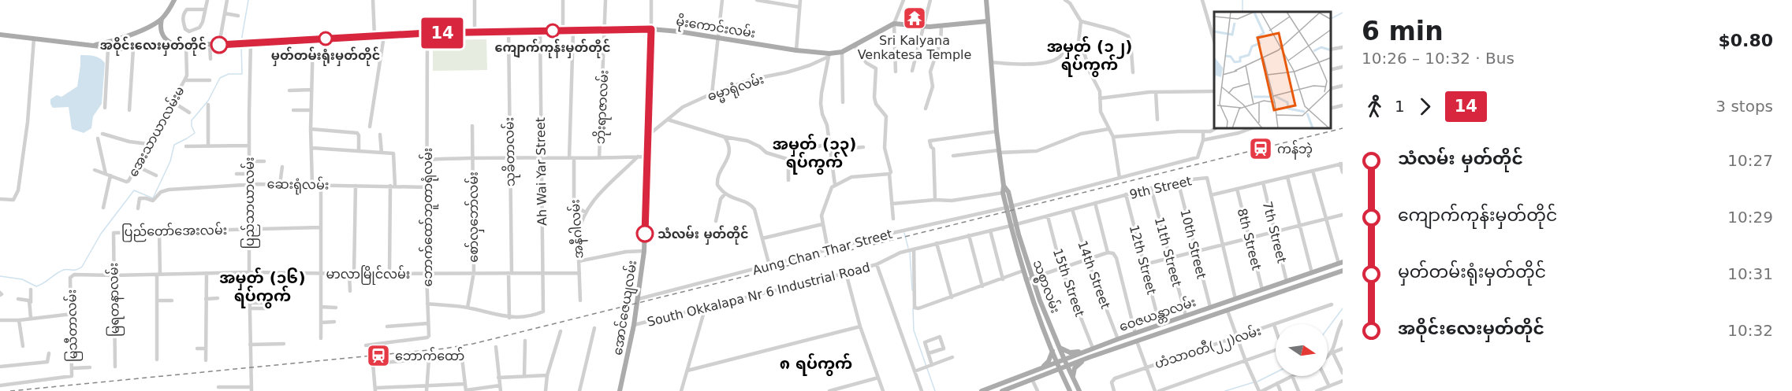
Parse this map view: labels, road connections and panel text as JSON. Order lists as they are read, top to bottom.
{
  "streets": {
    "main road": [
      "မိုးကောင်းလမ်း",
      "သစ္စာလမ်း",
      "အောင်ဇေယျလမ်း",
      "ဝေဇယန္တာလမ်း"
    ],
    "street": [
      "ဓမ္မာရုံလမ်း",
      "ဘိုးရာဇာလမ်း",
      "အေးသာယာလမ်းမ",
      "သုခိတာလမ်း",
      "Ah Wai Yar Street",
      "ဆေးရုံလမ်း",
      "9th Street",
      "ပြည်သာယာလမ်း",
      "ဘောက်ထော်ဘူတာရုံလမ်း",
      "စော်လှဘော်လမ်း",
      "အနီဂါလမ်း",
      "ပြည်တော်အေးလမ်း",
      "7th Street",
      "8th Street",
      "10th Street",
      "Aung Chan Thar Street",
      "11th Street",
      "12th Street",
      "မာလာမြိုင်လမ်း",
      "14th Street",
      "15th Street",
      "South Okkalapa Nr 6 Industrial Road",
      "မြရတနာလမ်း",
      "မြသီတာလမ်း",
      "ဟံသာဝတီ(၂၂)လမ်း"
    ]
  },
  "crossings": [
    ["မိုးကောင်းလမ်း", "ဓမ္မာရုံလမ်း"],
    ["မိုးကောင်းလမ်း", "ဘိုးရာဇာလမ်း"],
    ["မိုးကောင်းလမ်း", "အေးသာယာလမ်းမ"],
    ["မိုးကောင်းလမ်း", "သုခိတာလမ်း"],
    ["မိုးကောင်းလမ်း", "Ah Wai Yar Street"],
    ["မိုးကောင်းလမ်း", "ပြည်သာယာလမ်း"],
    ["မိုးကောင်းလမ်း", "ဘောက်ထော်ဘူတာရုံလမ်း"],
    ["မိုးကောင်းလမ်း", "အနီဂါလမ်း"],
    ["မိုးကောင်းလမ်း", "အောင်ဇေယျလမ်း"],
    ["ဓမ္မာရုံလမ်း", "အောင်ဇေယျလမ်း"],
    ["သုခိတာလမ်း", "Ah Wai Yar Street"],
    ["သုခိတာလမ်း", "မာလာမြိုင်လမ်း"],
    ["Ah Wai Yar Street", "မာလာမြိုင်လမ်း"],
    ["ဆေးရုံလမ်း", "ပြည်သာယာလမ်း"],
    ["ဆေးရုံလမ်း", "ဘောက်ထော်ဘူတာရုံလမ်း"],
    ["9th Street", "10th Street"],
    ["9th Street", "11th Street"],
    ["9th Street", "12th Street"],
    ["9th Street", "14th Street"],
    ["9th Street", "15th Street"],
    ["9th Street", "သစ္စာလမ်း"],
    ["9th Street", "South Okkalapa Nr 6 Industrial Road"],
    ["9th Street", "ဝေဇယန္တာလမ်း"],
    ["ပြည်သာယာလမ်း", "ပြည်တော်အေးလမ်း"],
    ["ပြည်သာယာလမ်း", "မာလာမြိုင်လမ်း"],
    ["ဘောက်ထော်ဘူတာရုံလမ်း", "မာလာမြိုင်လမ်း"],
    ["စော်လှဘော်လမ်း", "မာလာမြိုင်လမ်း"],
    ["အနီဂါလမ်း", "မာလာမြိုင်လမ်း"],
    ["ပြည်တော်အေးလမ်း", "မြရတနာလမ်း"],
    ["7th Street", "ဝေဇယန္တာလမ်း"],
    ["8th Street", "ဝေဇယန္တာလမ်း"],
    ["10th Street", "ဝေဇယန္တာလမ်း"],
    ["Aung Chan Thar Street", "သစ္စာလမ်း"],
    ["Aung Chan Thar Street", "အောင်ဇေယျလမ်း"],
    ["11th Street", "ဝေဇယန္တာလမ်း"],
    ["12th Street", "ဝေဇယန္တာလမ်း"],
    ["မာလာမြိုင်လမ်း", "မြရတနာလမ်း"],
    ["မာလာမြိုင်လမ်း", "မြသီတာလမ်း"],
    ["14th Street", "ဝေဇယန္တာလမ်း"],
    ["15th Street", "ဝေဇယန္တာလမ်း"],
    ["သစ္စာလမ်း", "South Okkalapa Nr 6 Industrial Road"],
    ["သစ္စာလမ်း", "ဝေဇယန္တာလမ်း"],
    ["South Okkalapa Nr 6 Industrial Road", "အောင်ဇေယျလမ်း"]
  ],
  "districts": [
    "အမှတ် (၁၂) ရပ်ကွက်",
    "အမှတ် (၁၃) ရပ်ကွက်",
    "အမှတ် (၁၆) ရပ်ကွက်",
    "၈ ရပ်ကွက်"
  ],
  "places": {
    "temple": ["Sri Kalyana Venkatesa Temple"],
    "other": [
      "ကျောက်ကုန်းမှတ်တိုင်",
      "မှတ်တမ်းရုံးမှတ်တိုင်",
      "အဝိုင်းလေးမှတ်တိုင်",
      "သံလမ်း မှတ်တိုင်"
    ],
    "station": ["ကန်ဘဲ့", "ဘောက်ထော်"]
  },
  "lines": ["bus line 14"],
  "north": "right",
  "page": {
    "on_map": "14",
    "heading": ["6 min", "10:26 – 10:32 · Bus", "$0.80"],
    "legs": ["1", "14", "3 stops"],
    "list": [
      {
        "name": "သံလမ်း မှတ်တိုင်",
        "value": "10:27"
      },
      {
        "name": "ကျောက်ကုန်းမှတ်တိုင်",
        "value": "10:29"
      },
      {
        "name": "မှတ်တမ်းရုံးမှတ်တိုင်",
        "value": "10:31"
      },
      {
        "name": "အဝိုင်းလေးမှတ်တိုင်",
        "value": "10:32"
      }
    ]
  }
}
